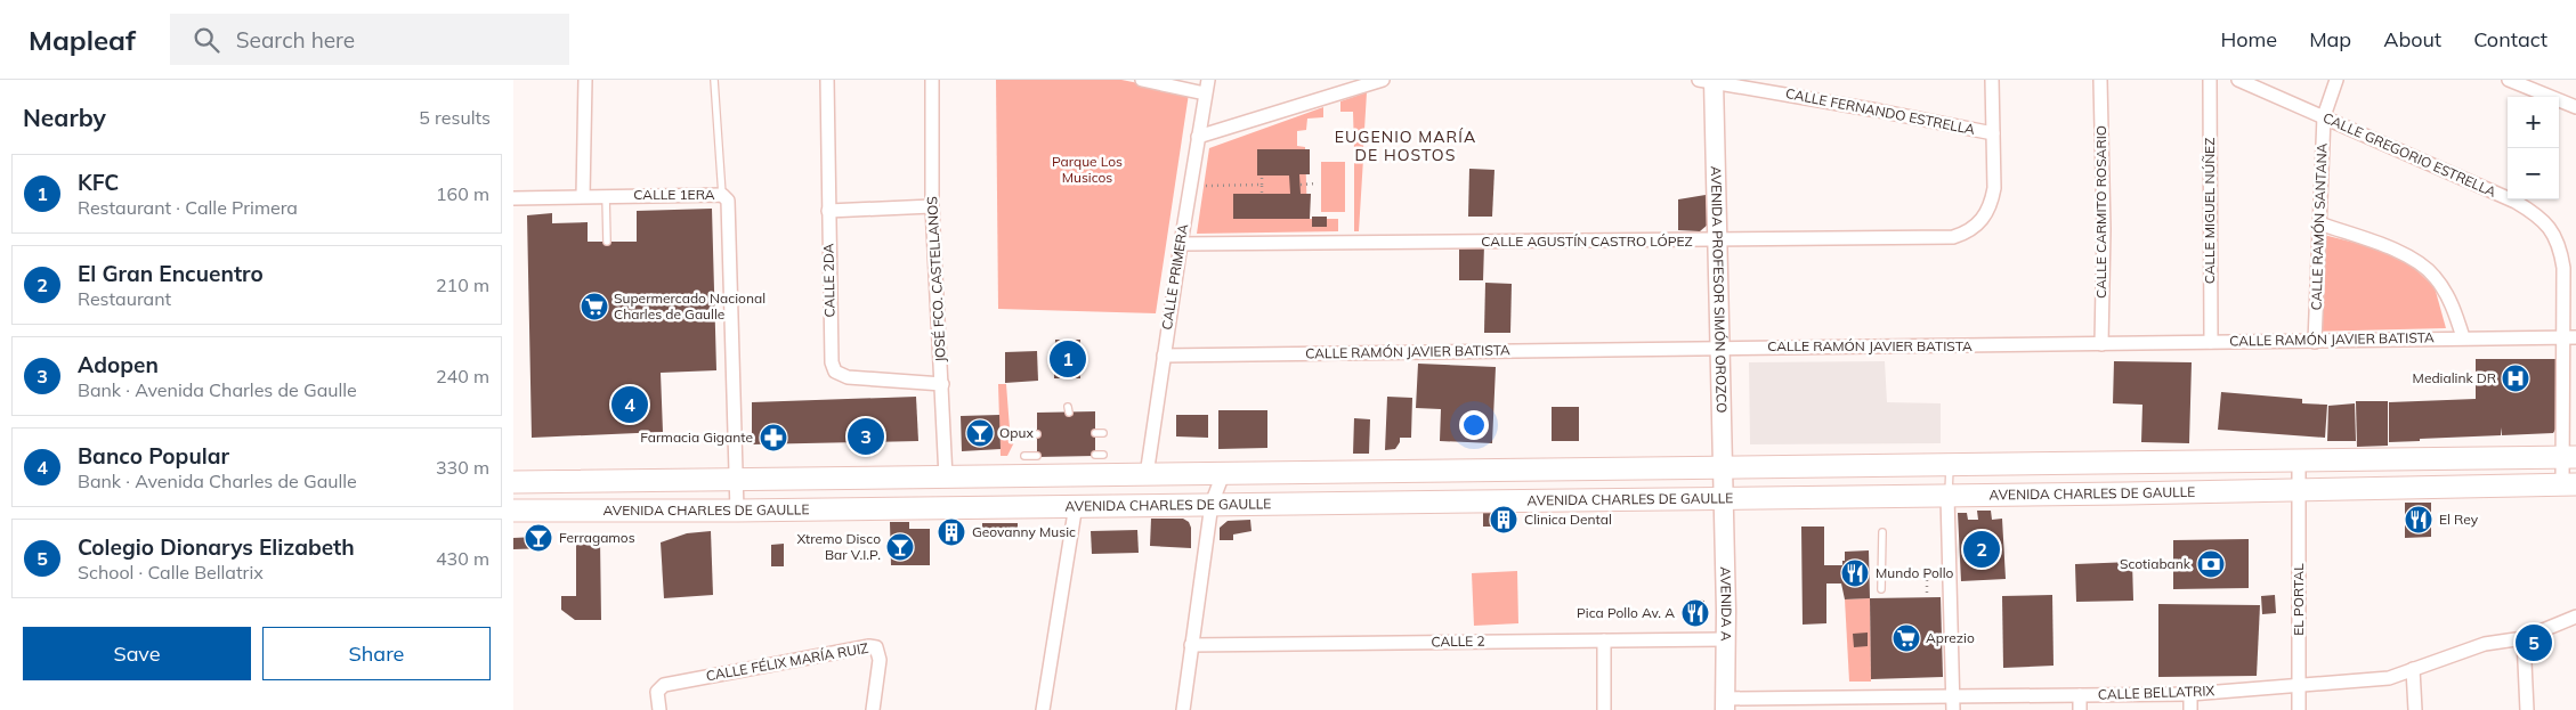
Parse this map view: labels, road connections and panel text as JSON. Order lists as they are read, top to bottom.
{
  "streets": {
    "main road": ["AVENIDA PROFESOR SIMÓN OROZCO", "AVENIDA CHARLES DE GAULLE", "AVENIDA A"],
    "street": [
      "CALLE FERNANDO ESTRELLA",
      "CALLE GREGORIO ESTRELLA",
      "CALLE 1ERA",
      "CALLE MIGUEL NÚÑEZ",
      "CALLE CARMITO ROSARIO",
      "CALLE RAMÓN SANTANA",
      "CALLE AGUSTÍN CASTRO LÓPEZ",
      "CALLE PRIMERA",
      "JOSÉ FCO. CASTELLANOS",
      "CALLE 2DA",
      "CALLE RAMÓN JAVIER BATISTA",
      "EL PORTAL",
      "CALLE 2",
      "CALLE FÉLIX MARÍA RUIZ",
      "CALLE BELLATRIX"
    ]
  },
  "crossings": [
    ["CALLE FERNANDO ESTRELLA", "CALLE AGUSTÍN CASTRO LÓPEZ"],
    ["CALLE FERNANDO ESTRELLA", "AVENIDA PROFESOR SIMÓN OROZCO"],
    ["CALLE GREGORIO ESTRELLA", "CALLE RAMÓN SANTANA"],
    ["CALLE GREGORIO ESTRELLA", "CALLE RAMÓN JAVIER BATISTA"],
    ["CALLE GREGORIO ESTRELLA", "AVENIDA CHARLES DE GAULLE"],
    ["CALLE 1ERA", "AVENIDA CHARLES DE GAULLE"],
    ["CALLE MIGUEL NÚÑEZ", "CALLE RAMÓN JAVIER BATISTA"],
    ["CALLE CARMITO ROSARIO", "CALLE RAMÓN JAVIER BATISTA"],
    ["CALLE RAMÓN SANTANA", "CALLE RAMÓN JAVIER BATISTA"],
    ["CALLE AGUSTÍN CASTRO LÓPEZ", "CALLE PRIMERA"],
    ["CALLE AGUSTÍN CASTRO LÓPEZ", "AVENIDA PROFESOR SIMÓN OROZCO"],
    ["CALLE PRIMERA", "CALLE RAMÓN JAVIER BATISTA"],
    ["CALLE PRIMERA", "AVENIDA CHARLES DE GAULLE"],
    ["JOSÉ FCO. CASTELLANOS", "CALLE 2DA"],
    ["JOSÉ FCO. CASTELLANOS", "AVENIDA CHARLES DE GAULLE"],
    ["AVENIDA PROFESOR SIMÓN OROZCO", "CALLE RAMÓN JAVIER BATISTA"],
    ["AVENIDA PROFESOR SIMÓN OROZCO", "AVENIDA CHARLES DE GAULLE"],
    ["AVENIDA PROFESOR SIMÓN OROZCO", "AVENIDA A"],
    ["AVENIDA CHARLES DE GAULLE", "EL PORTAL"],
    ["AVENIDA CHARLES DE GAULLE", "AVENIDA A"],
    ["EL PORTAL", "CALLE BELLATRIX"],
    ["AVENIDA A", "CALLE 2"],
    ["AVENIDA A", "CALLE BELLATRIX"]
  ],
  "districts": ["EUGENIO MARÍA DE HOSTOS"],
  "parks": ["Parque Los Musicos"],
  "places": {
    "supermarket": ["Supermercado Nacional Charles de Gaulle", "Aprezio"],
    "hospital": ["Medialink DR"],
    "bar": ["Opux", "Ferragamos", "Xtremo Disco Bar V.I.P."],
    "pharmacy": ["Farmacia Gigante"],
    "building": ["Clinica Dental", "Geovanny Music"],
    "restaurant": ["El Rey", "Mundo Pollo", "Pica Pollo Av. A"],
    "bank": ["Scotiabank"]
  },
  "page": {
    "header": "Mapleaf",
    "search": "Search here",
    "nav": [
      "Home",
      "Map",
      "About",
      "Contact"
    ],
    "heading": ["Nearby", "5 results"],
    "map_buttons": ["+", "−"],
    "list": [
      {
        "mark": "1",
        "name": "KFC",
        "note": "Restaurant · Calle Primera",
        "value": "160 m"
      },
      {
        "mark": "2",
        "name": "El Gran Encuentro",
        "note": "Restaurant",
        "value": "210 m"
      },
      {
        "mark": "3",
        "name": "Adopen",
        "note": "Bank · Avenida Charles de Gaulle",
        "value": "240 m"
      },
      {
        "mark": "4",
        "name": "Banco Popular",
        "note": "Bank · Avenida Charles de Gaulle",
        "value": "330 m"
      },
      {
        "mark": "5",
        "name": "Colegio Dionarys Elizabeth",
        "note": "School · Calle Bellatrix",
        "value": "430 m"
      }
    ],
    "pins": [
      "1",
      "4",
      "3",
      "2",
      "5"
    ],
    "buttons": ["Save", "Share"]
  }
}
